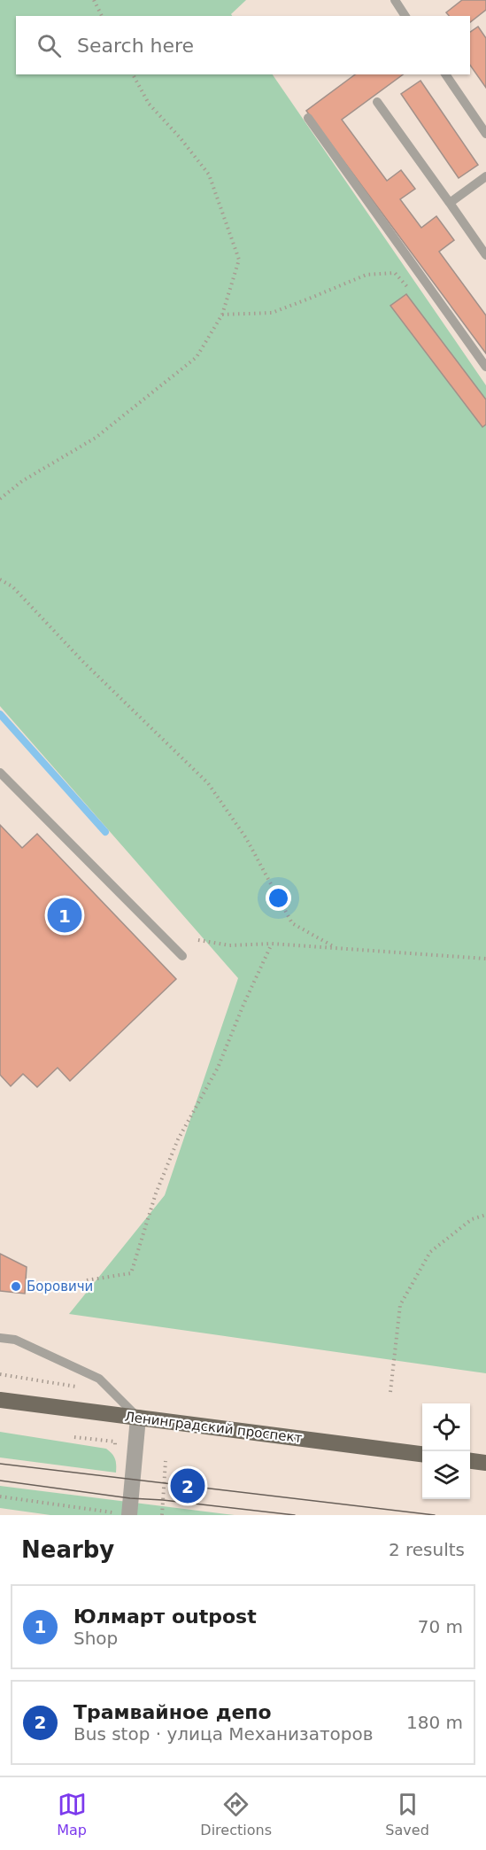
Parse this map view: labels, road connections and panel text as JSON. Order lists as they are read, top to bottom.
{
  "streets": {
    "main road": ["Ленинградский проспект"]
  },
  "places": ["Боровичи"],
  "page": {
    "search": "Search here",
    "pins": ["1", "2"],
    "heading": ["Nearby", "2 results"],
    "list": [
      {
        "mark": "1",
        "name": "Юлмарт outpost",
        "note": "Shop",
        "value": "70 m"
      },
      {
        "mark": "2",
        "name": "Трамвайное депо",
        "note": "Bus stop · улица Механизаторов",
        "value": "180 m"
      }
    ],
    "nav": ["Map", "Directions", "Saved"]
  }
}
